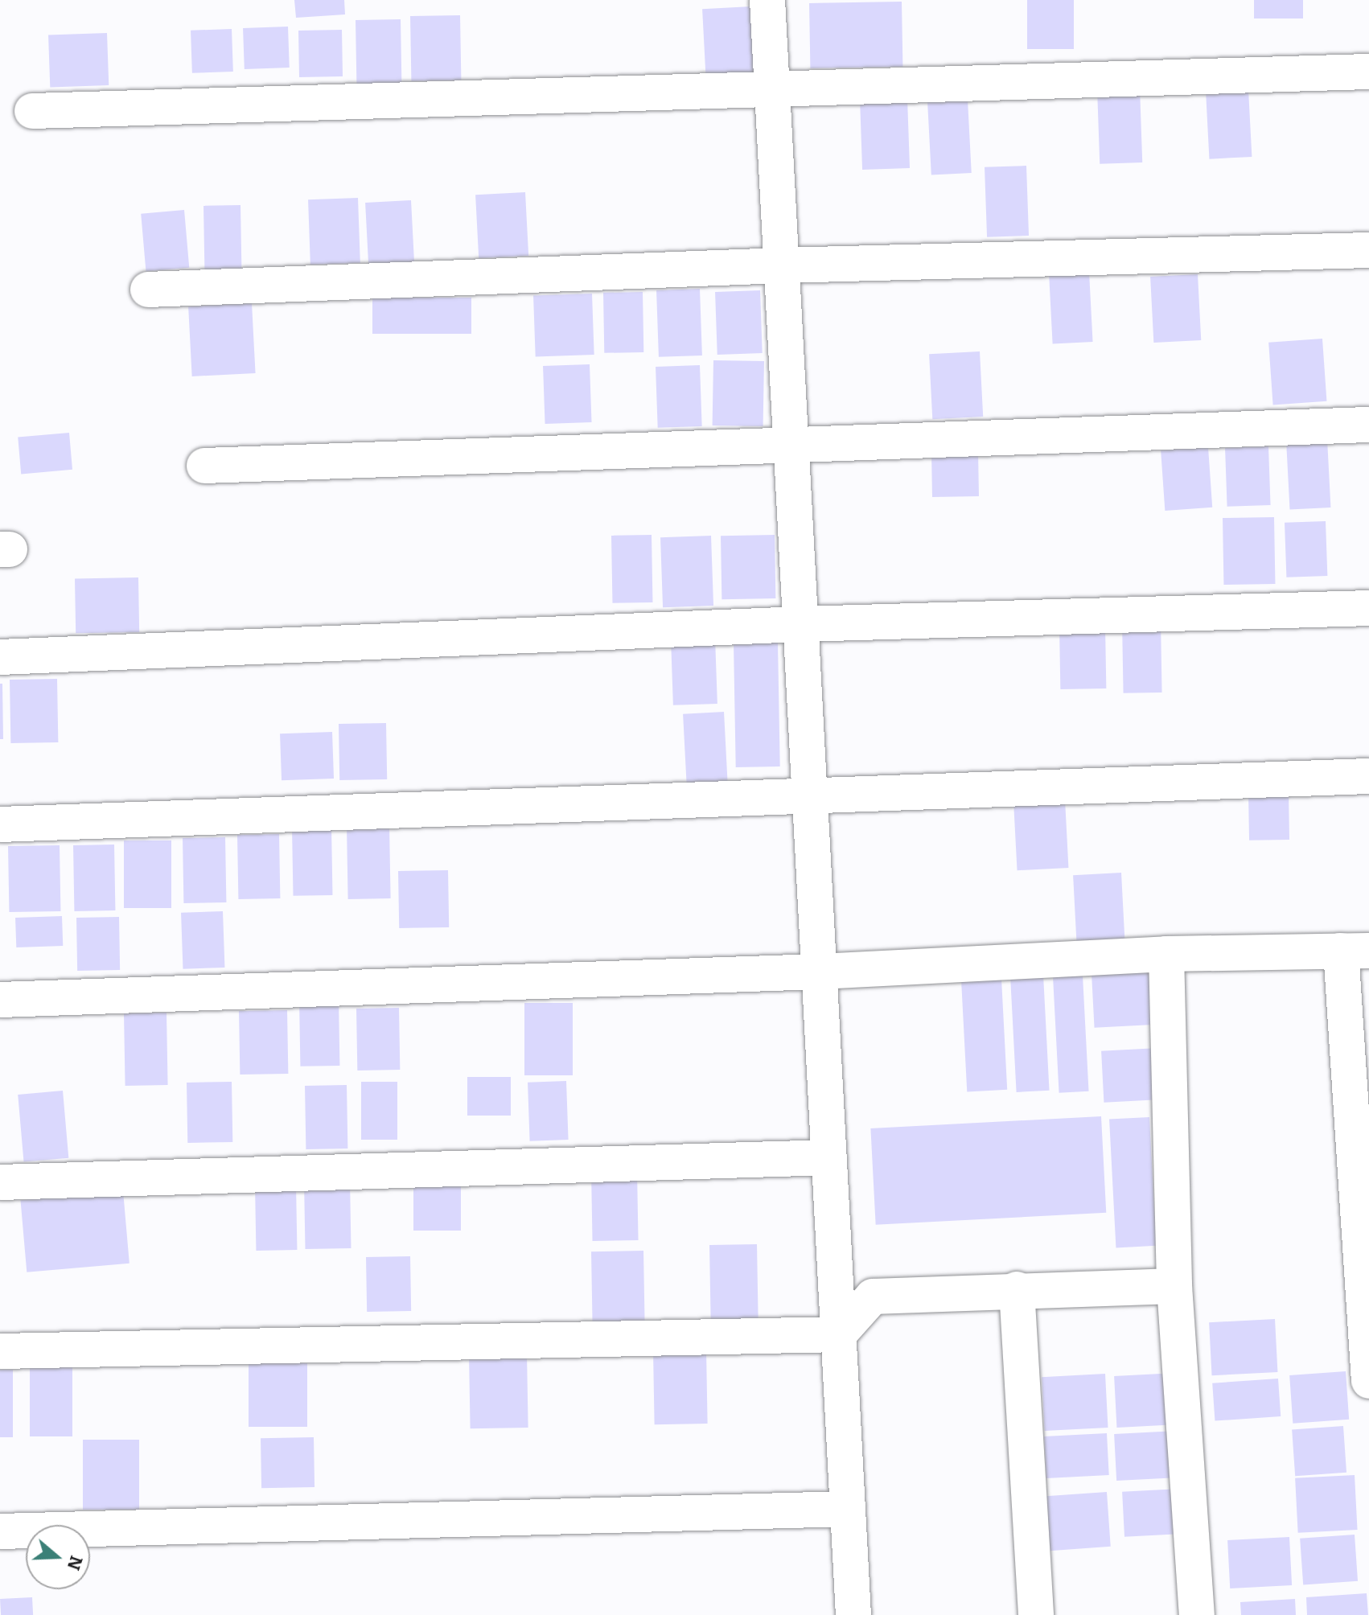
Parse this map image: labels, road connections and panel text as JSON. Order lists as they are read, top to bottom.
{
  "north": "right"
}
